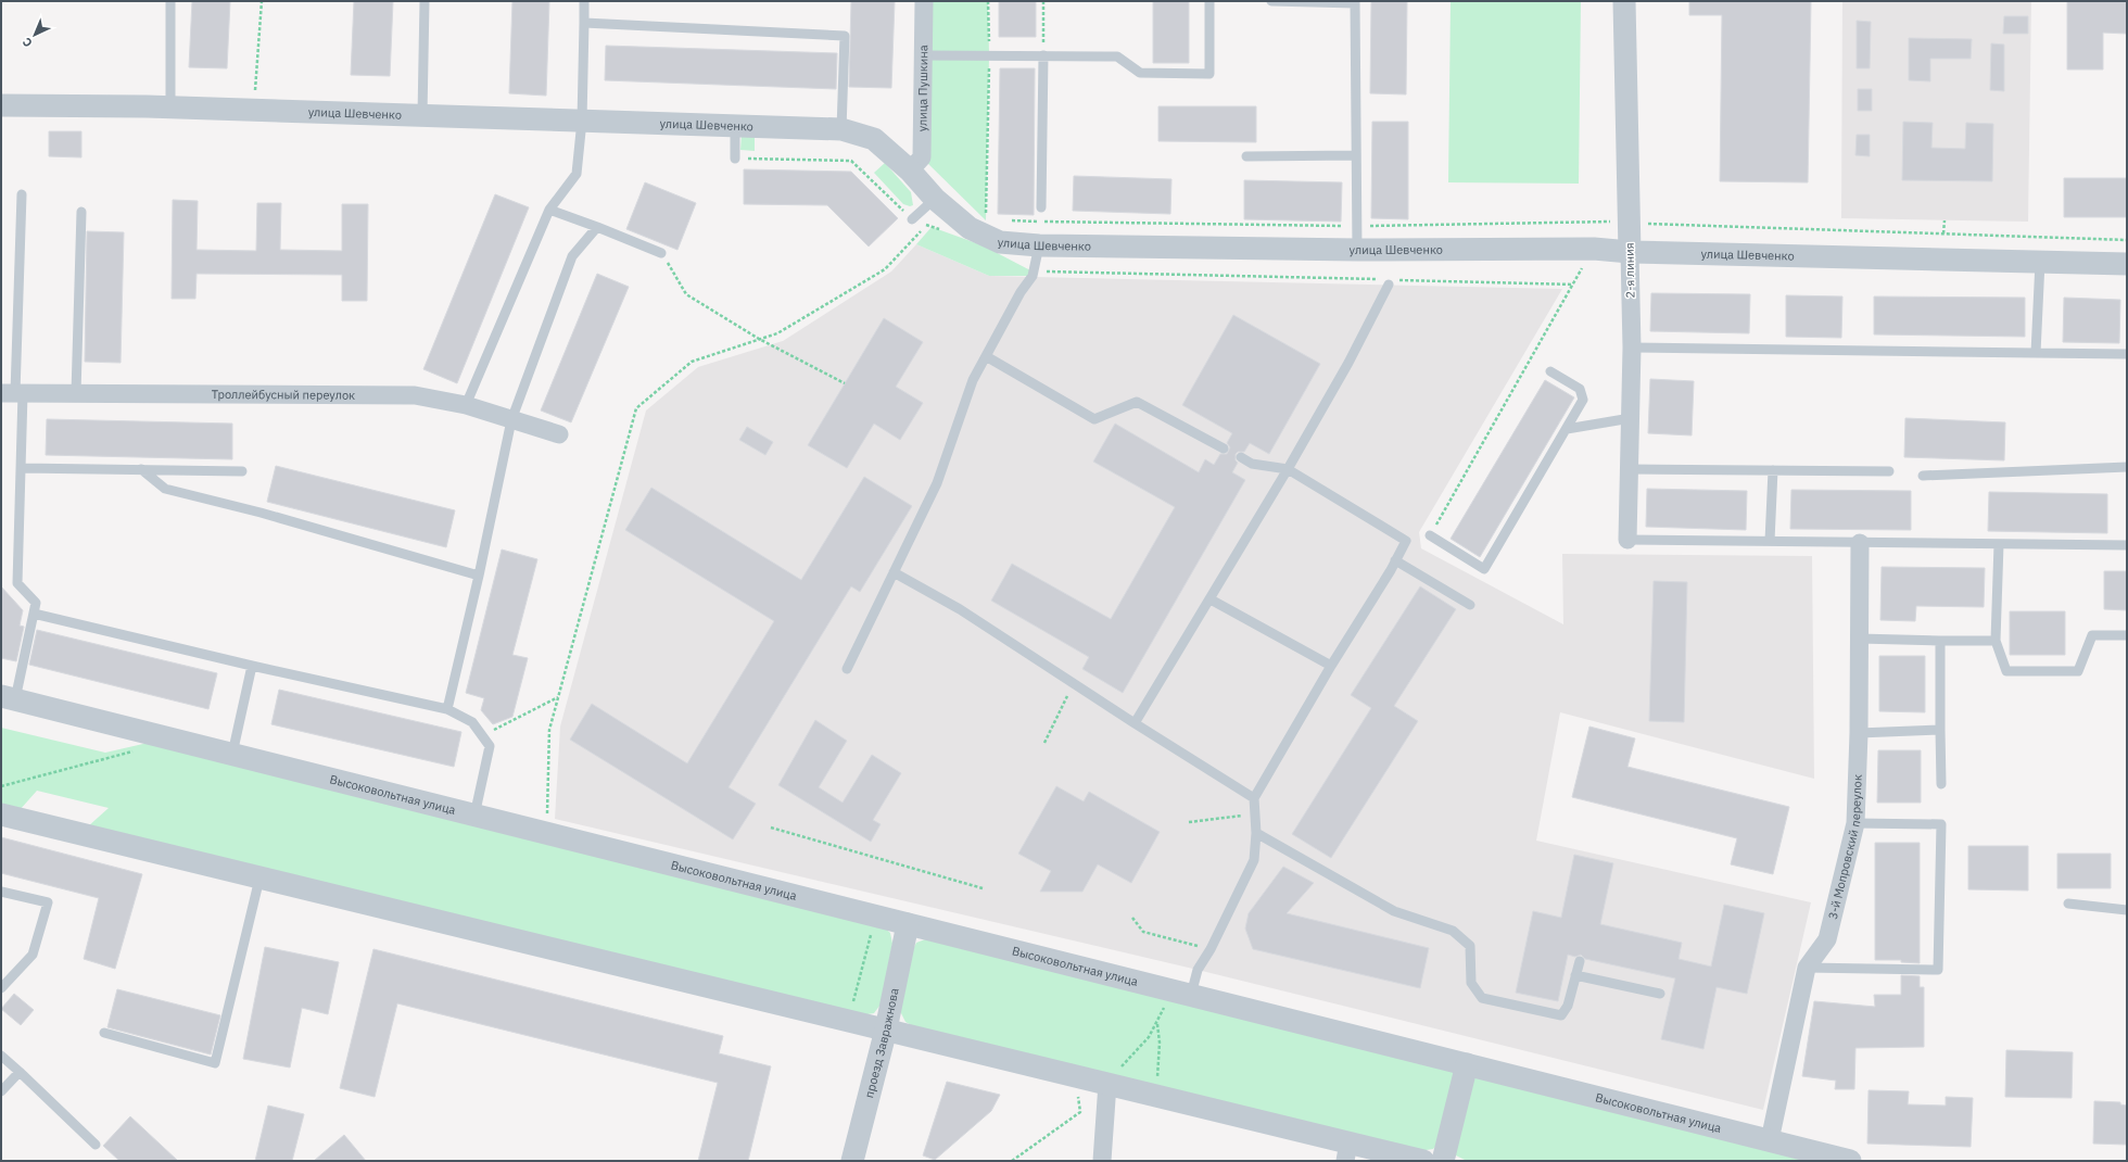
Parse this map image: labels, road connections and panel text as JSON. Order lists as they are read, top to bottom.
{
  "streets": {
    "street": [
      "улица Пушкина",
      "улица Шевченко",
      "2-я линия",
      "Троллейбусный переулок",
      "Высоковольтная улица",
      "3-й Мопровский переулок",
      "проезд Завражнова"
    ]
  },
  "crossings": [
    ["улица Пушкина", "улица Шевченко"],
    ["улица Шевченко", "2-я линия"],
    ["Высоковольтная улица", "3-й Мопровский переулок"],
    ["Высоковольтная улица", "проезд Завражнова"]
  ],
  "north": "bottom left"
}
